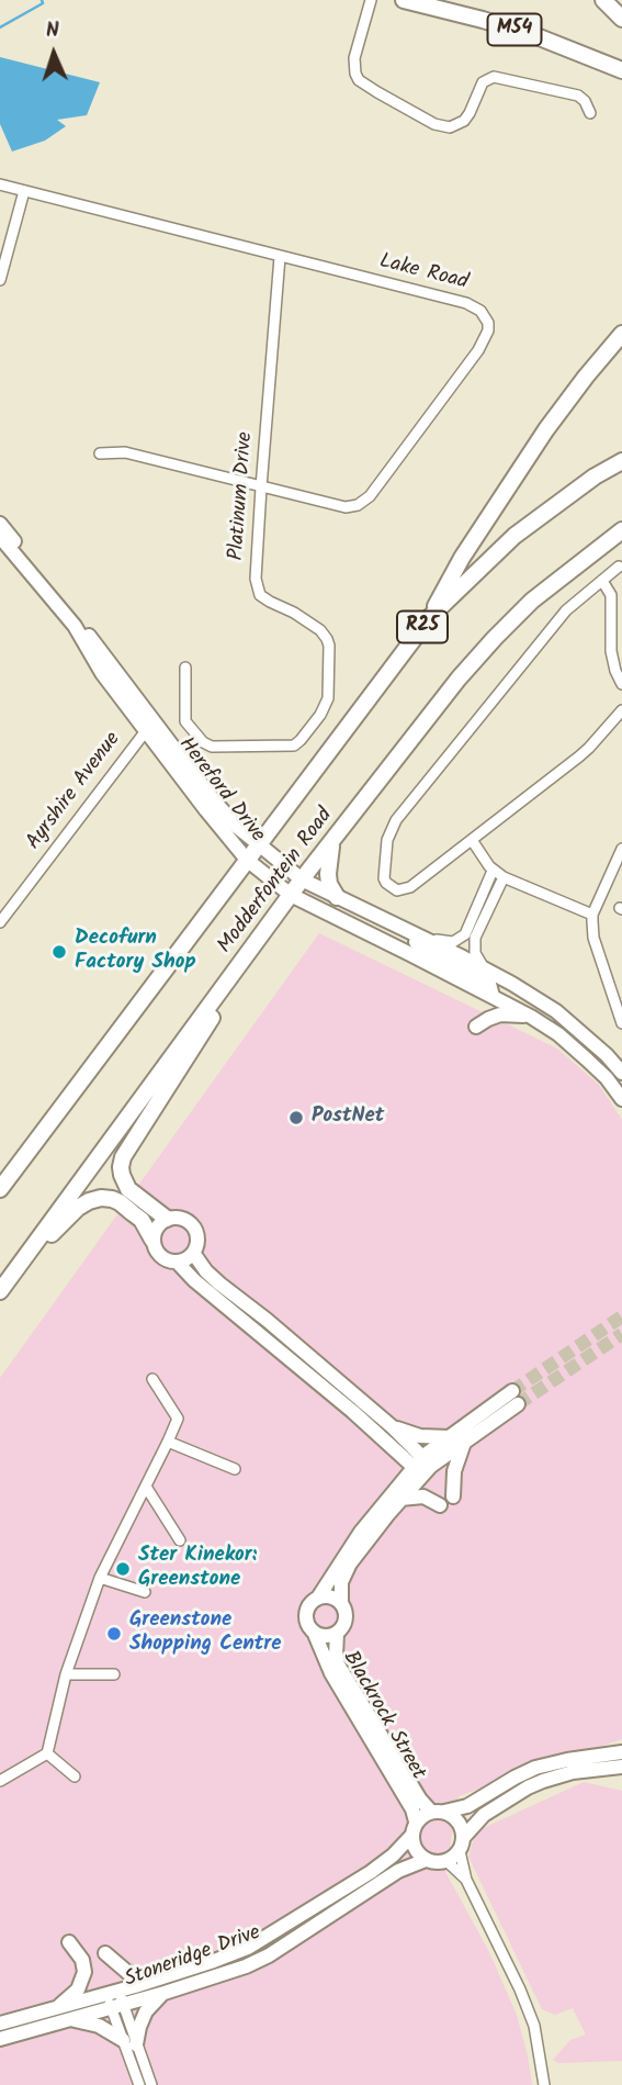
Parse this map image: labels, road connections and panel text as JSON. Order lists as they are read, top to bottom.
{
  "streets": {
    "main road": ["M54", "R25", "Modderfontein Road"],
    "street": [
      "Lake Road",
      "Platinum Drive",
      "Hereford Drive",
      "Ayrshire Avenue",
      "Blackrock Street",
      "Stoneridge Drive"
    ]
  },
  "crossings": [
    ["Lake Road", "Platinum Drive"],
    ["Hereford Drive", "Ayrshire Avenue"],
    ["Hereford Drive", "Modderfontein Road"],
    ["Blackrock Street", "Stoneridge Drive"]
  ],
  "places": [
    "Decofurn Factory Shop",
    "PostNet",
    "Ster Kinekor: Greenstone",
    "Greenstone Shopping Centre"
  ],
  "north": "top"
}
